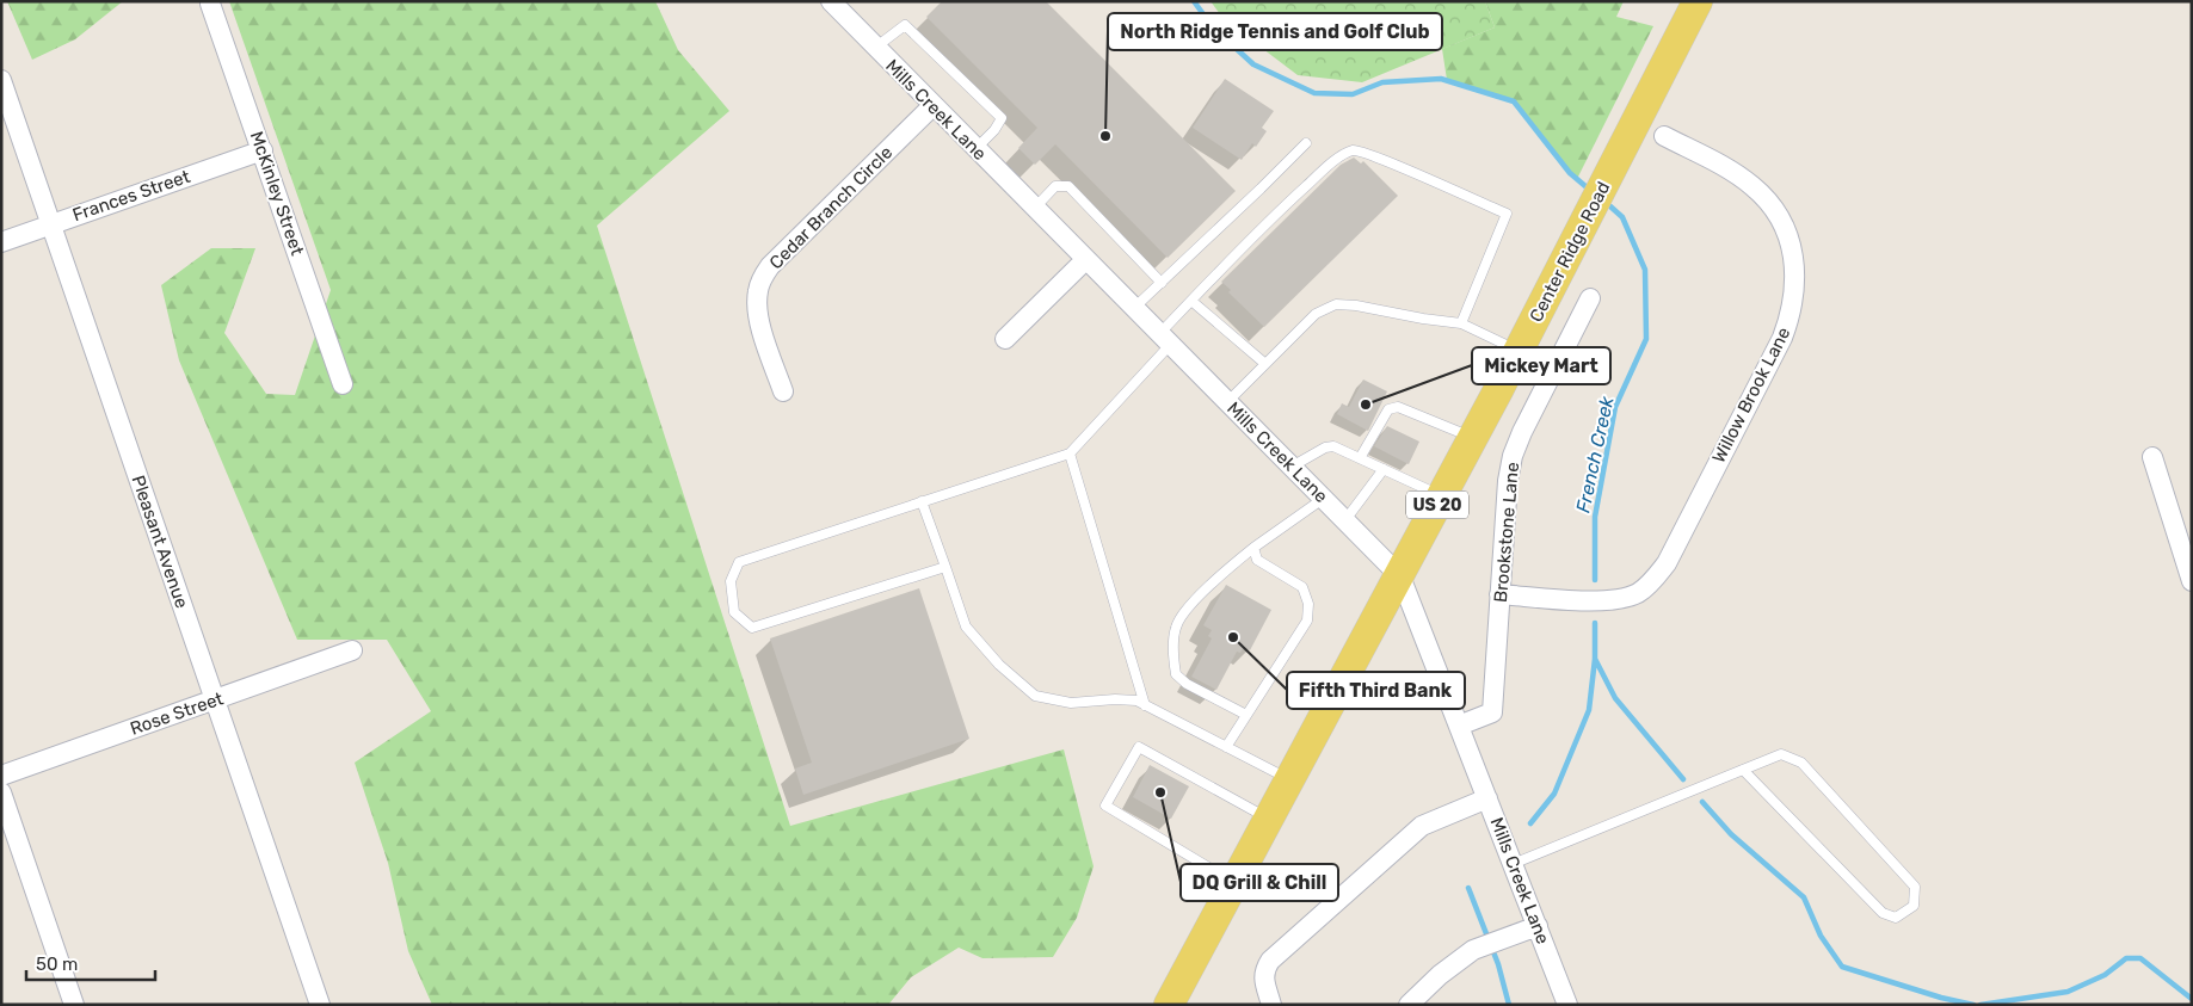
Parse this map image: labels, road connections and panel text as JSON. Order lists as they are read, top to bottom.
{
  "streets": {
    "main road": ["Center Ridge Road", "US 20"],
    "street": [
      "Mills Creek Lane",
      "McKinley Street",
      "Frances Street",
      "Cedar Branch Circle",
      "Willow Brook Lane",
      "Brookstone Lane",
      "Pleasant Avenue",
      "Rose Street"
    ]
  },
  "crossings": [
    ["Mills Creek Lane", "Cedar Branch Circle"],
    ["Mills Creek Lane", "Center Ridge Road"],
    ["Mills Creek Lane", "Brookstone Lane"],
    ["McKinley Street", "Frances Street"],
    ["Frances Street", "Pleasant Avenue"],
    ["Willow Brook Lane", "Brookstone Lane"],
    ["Pleasant Avenue", "Rose Street"]
  ],
  "water": ["French Creek"],
  "places": [
    "North Ridge Tennis and Golf Club",
    "Mickey Mart",
    "Fifth Third Bank",
    "DQ Grill & Chill"
  ],
  "scale_bar": "50 m"
}
